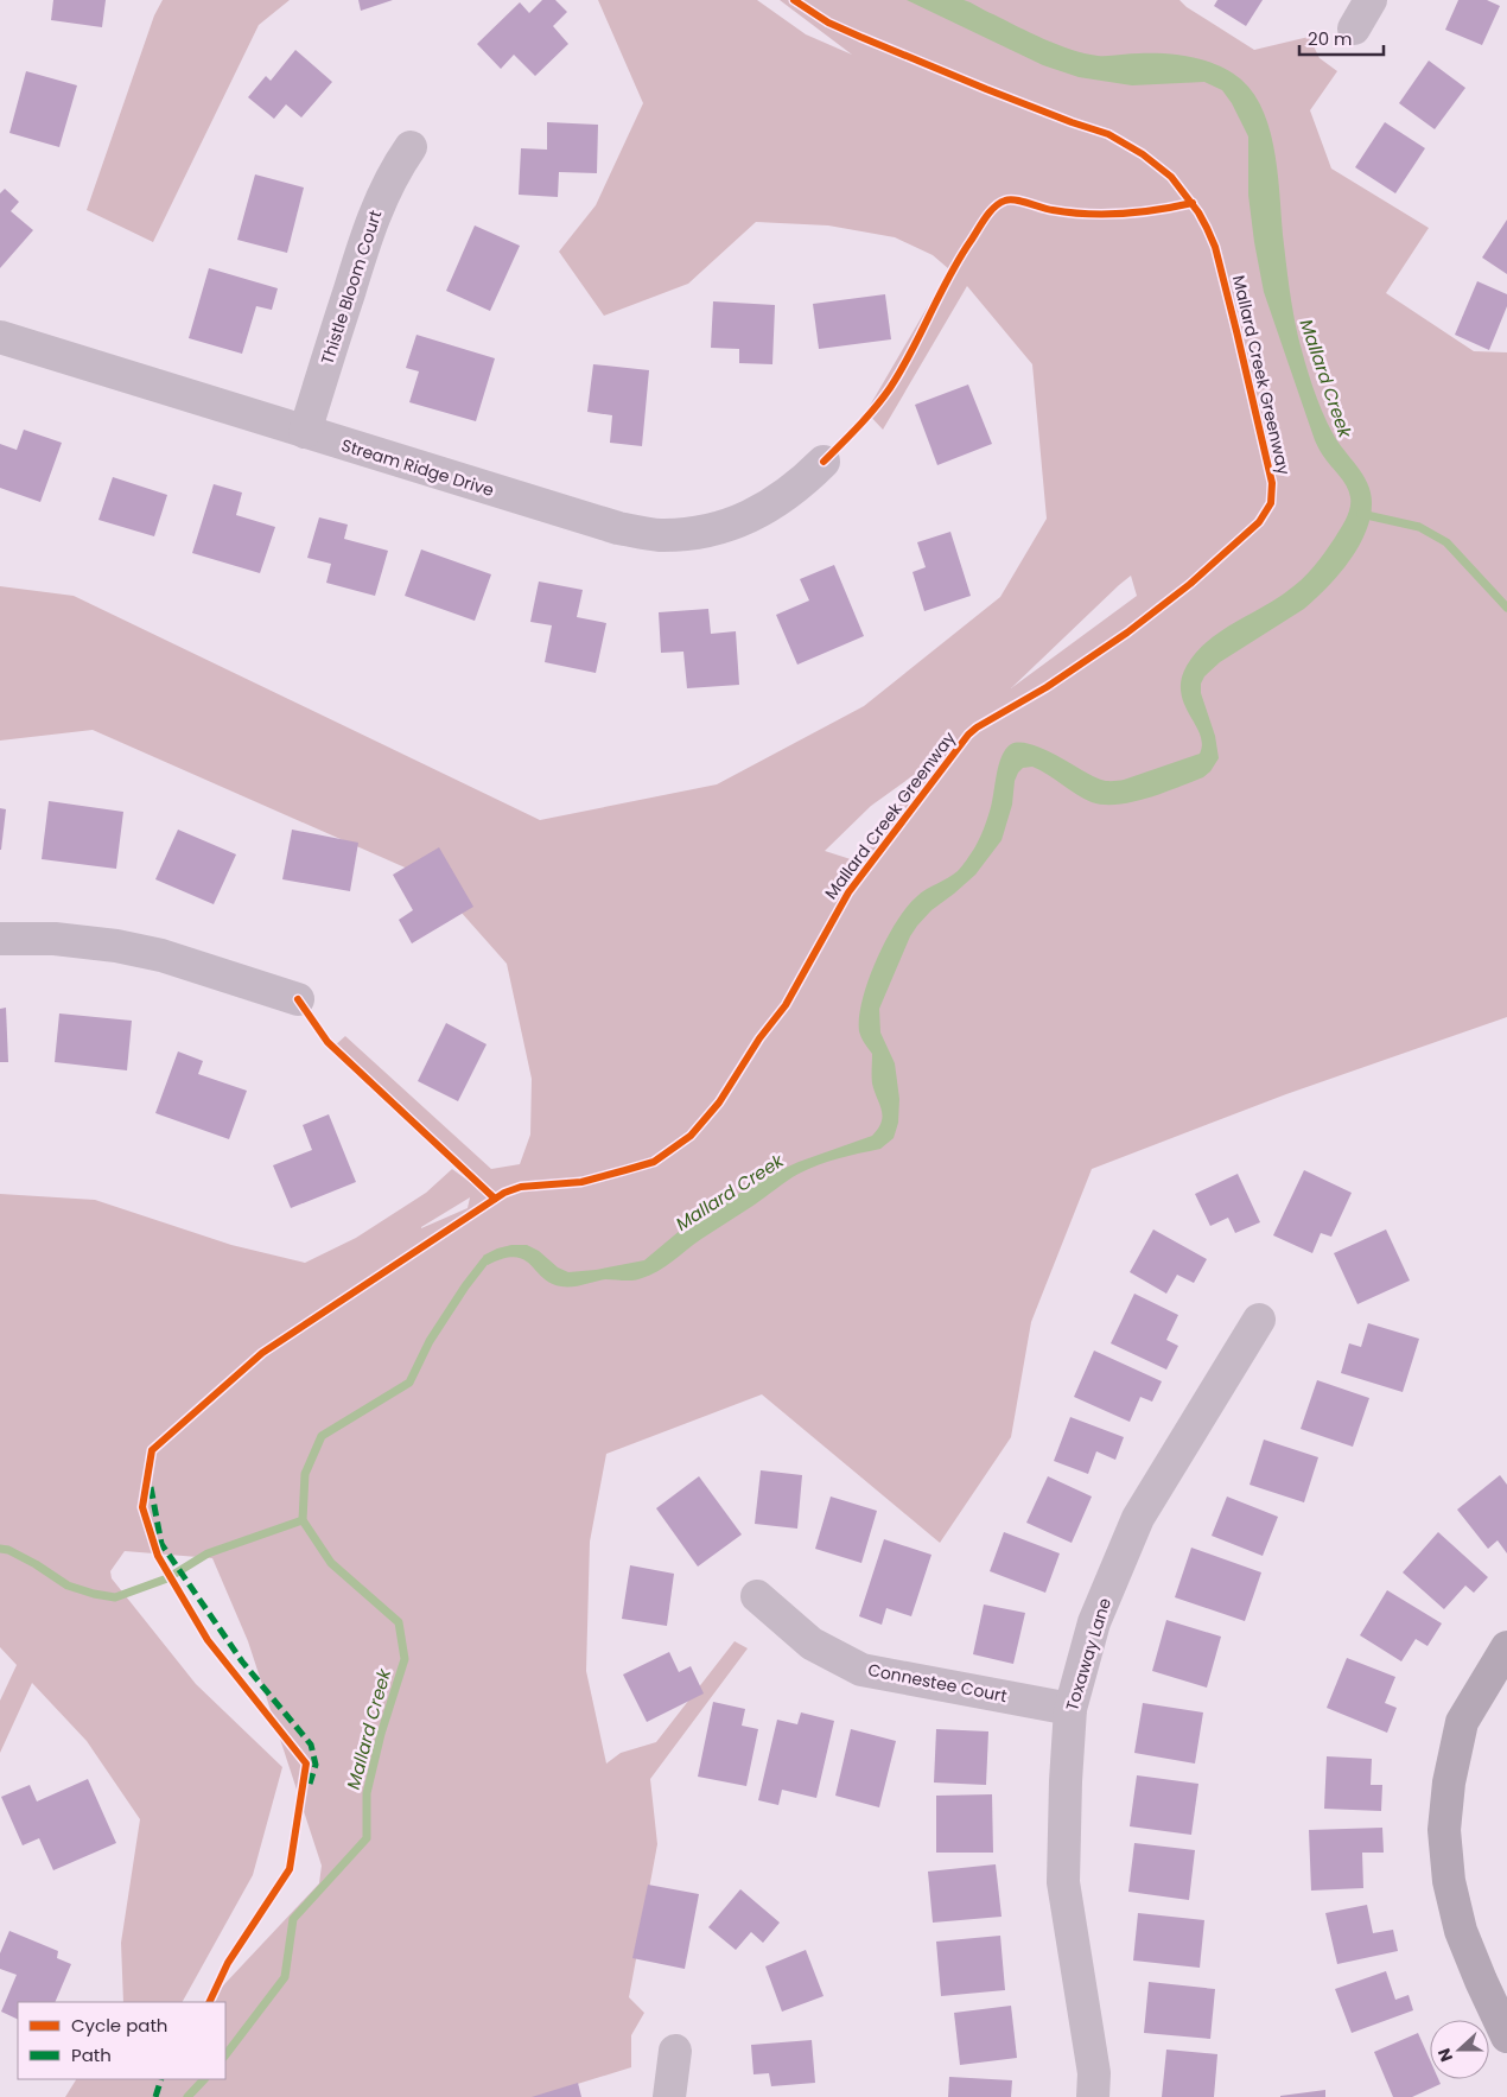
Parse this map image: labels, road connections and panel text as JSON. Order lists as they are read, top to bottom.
{
  "streets": {
    "street": [
      "Thistle Bloom Court",
      "Stream Ridge Drive",
      "Toxaway Lane",
      "Connestee Court"
    ],
    "cycle path": ["Mallard Creek Greenway"]
  },
  "crossings": [
    ["Thistle Bloom Court", "Stream Ridge Drive"],
    ["Toxaway Lane", "Connestee Court"]
  ],
  "water": ["Mallard Creek"],
  "legend": ["Cycle path", "Path"],
  "scale_bar": "20 m",
  "north": "left"
}
